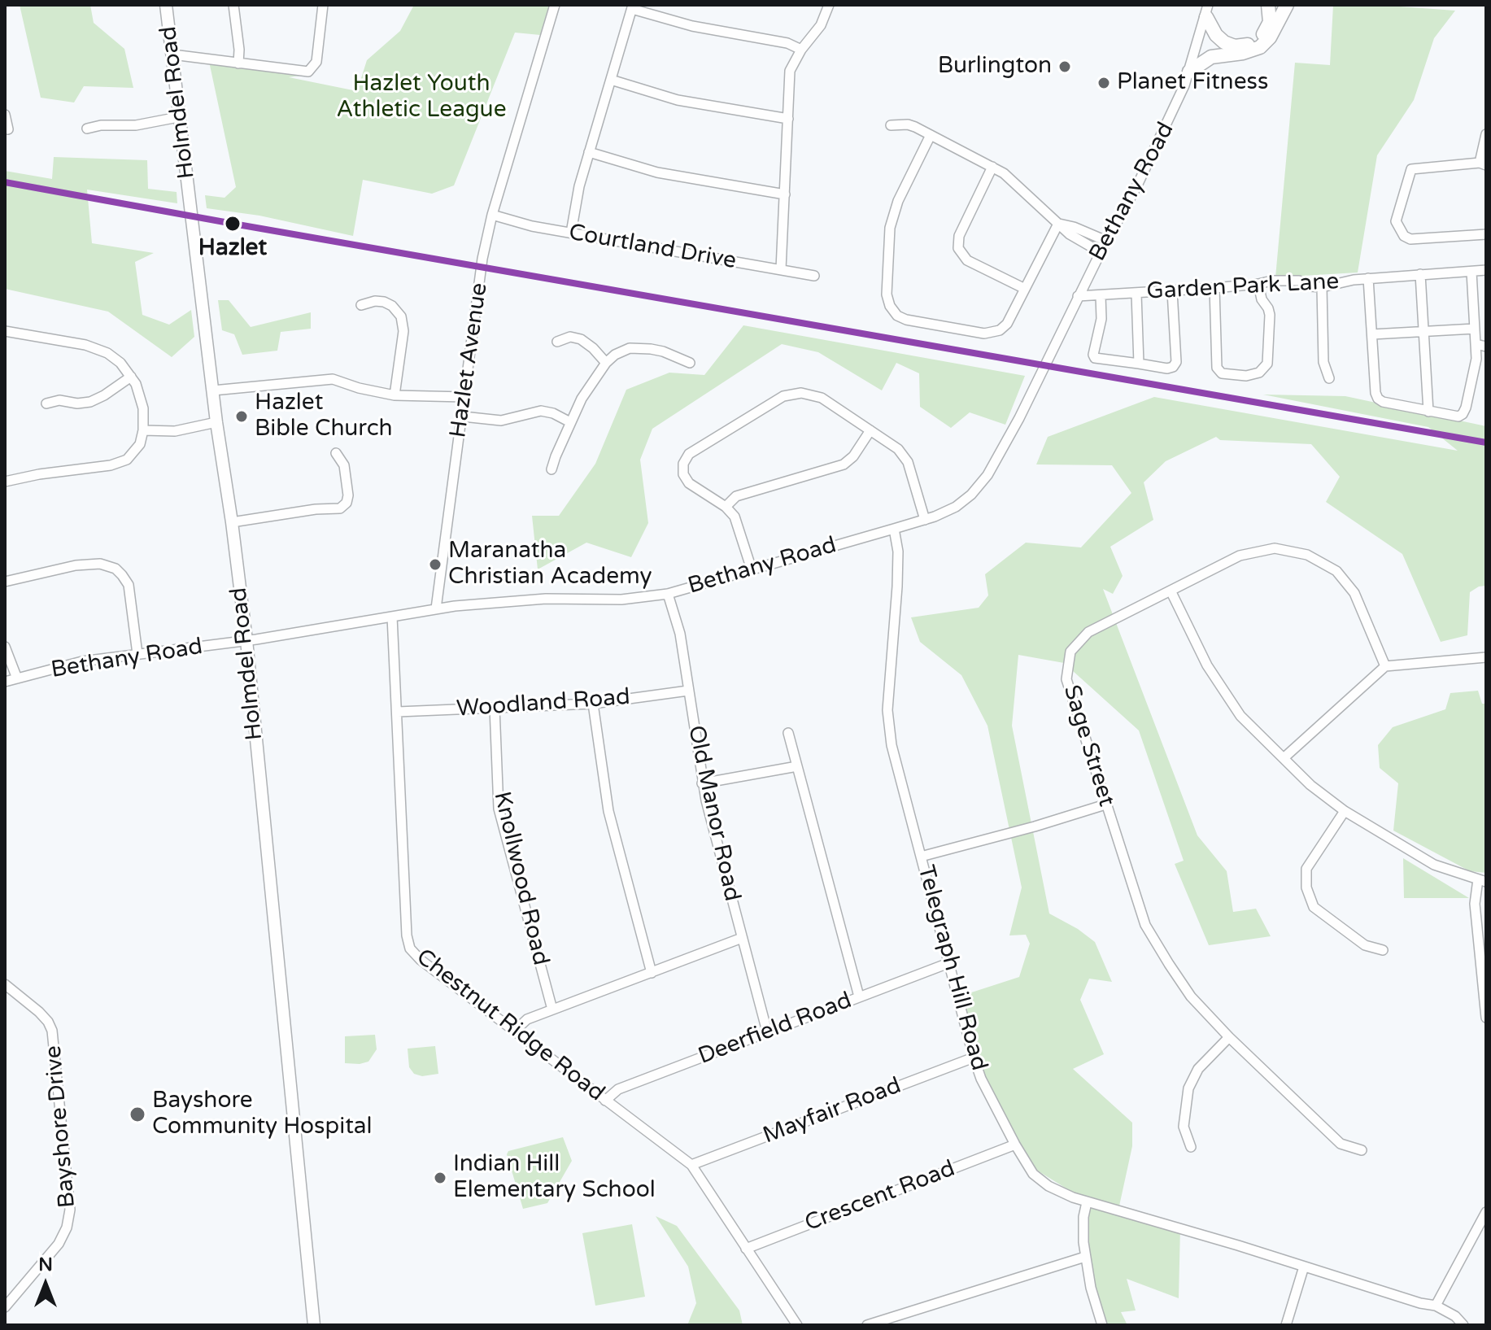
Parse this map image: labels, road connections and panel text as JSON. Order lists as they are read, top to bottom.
{
  "streets": {
    "main road": ["Holmdel Road"],
    "street": [
      "Bethany Road",
      "Courtland Drive",
      "Garden Park Lane",
      "Hazlet Avenue",
      "Woodland Road",
      "Sage Street",
      "Old Manor Road",
      "Knollwood Road",
      "Telegraph Hill Road",
      "Chestnut Ridge Road",
      "Deerfield Road",
      "Mayfair Road",
      "Bayshore Drive",
      "Crescent Road"
    ]
  },
  "crossings": [
    ["Holmdel Road", "Bethany Road"],
    ["Bethany Road", "Garden Park Lane"],
    ["Bethany Road", "Hazlet Avenue"],
    ["Bethany Road", "Old Manor Road"],
    ["Bethany Road", "Telegraph Hill Road"],
    ["Bethany Road", "Chestnut Ridge Road"],
    ["Courtland Drive", "Hazlet Avenue"],
    ["Woodland Road", "Old Manor Road"],
    ["Woodland Road", "Knollwood Road"],
    ["Woodland Road", "Chestnut Ridge Road"],
    ["Old Manor Road", "Deerfield Road"],
    ["Telegraph Hill Road", "Deerfield Road"],
    ["Telegraph Hill Road", "Mayfair Road"],
    ["Telegraph Hill Road", "Crescent Road"],
    ["Chestnut Ridge Road", "Deerfield Road"],
    ["Chestnut Ridge Road", "Mayfair Road"],
    ["Chestnut Ridge Road", "Crescent Road"]
  ],
  "parks": ["Hazlet Youth Athletic League"],
  "places": [
    "Burlington",
    "Planet Fitness",
    "Hazlet",
    "Hazlet Bible Church",
    "Maranatha Christian Academy",
    "Bayshore Community Hospital",
    "Indian Hill Elementary School"
  ],
  "north": "top"
}
